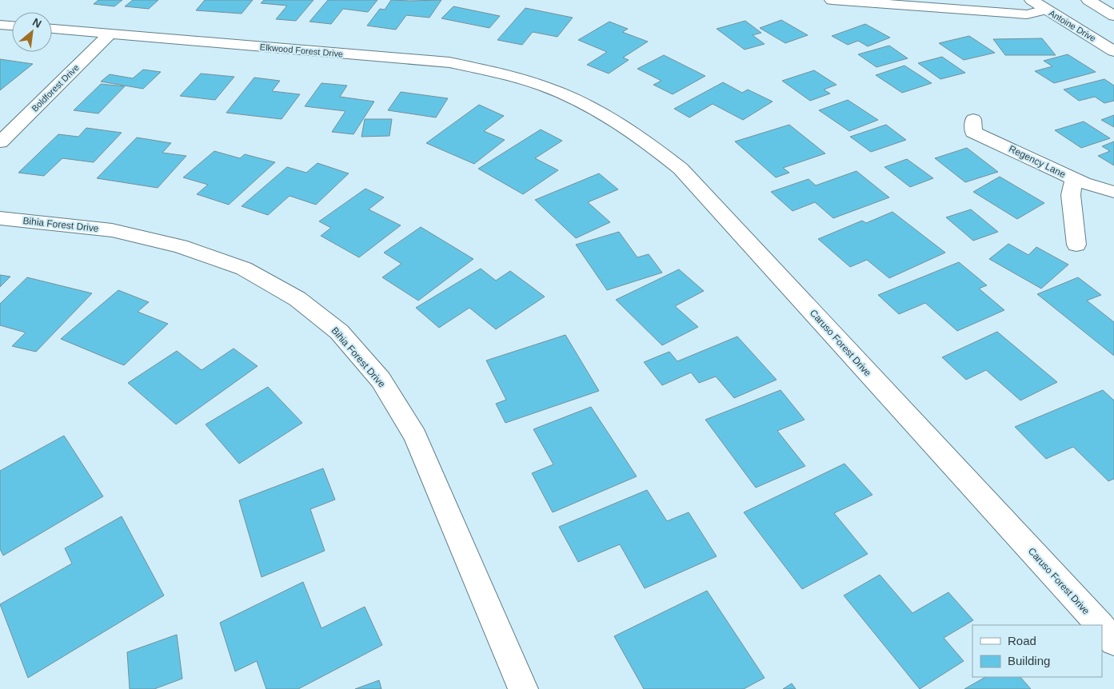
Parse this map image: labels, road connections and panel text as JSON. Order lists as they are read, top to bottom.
{
  "streets": {
    "street": [
      "Antoine Drive",
      "Elkwood Forest Drive",
      "Boldforest Drive",
      "Regency Lane",
      "Bihia Forest Drive",
      "Caruso Forest Drive"
    ]
  },
  "crossings": [
    ["Elkwood Forest Drive", "Boldforest Drive"],
    ["Elkwood Forest Drive", "Caruso Forest Drive"]
  ],
  "legend": ["Road", "Building"],
  "north": "top right"
}
